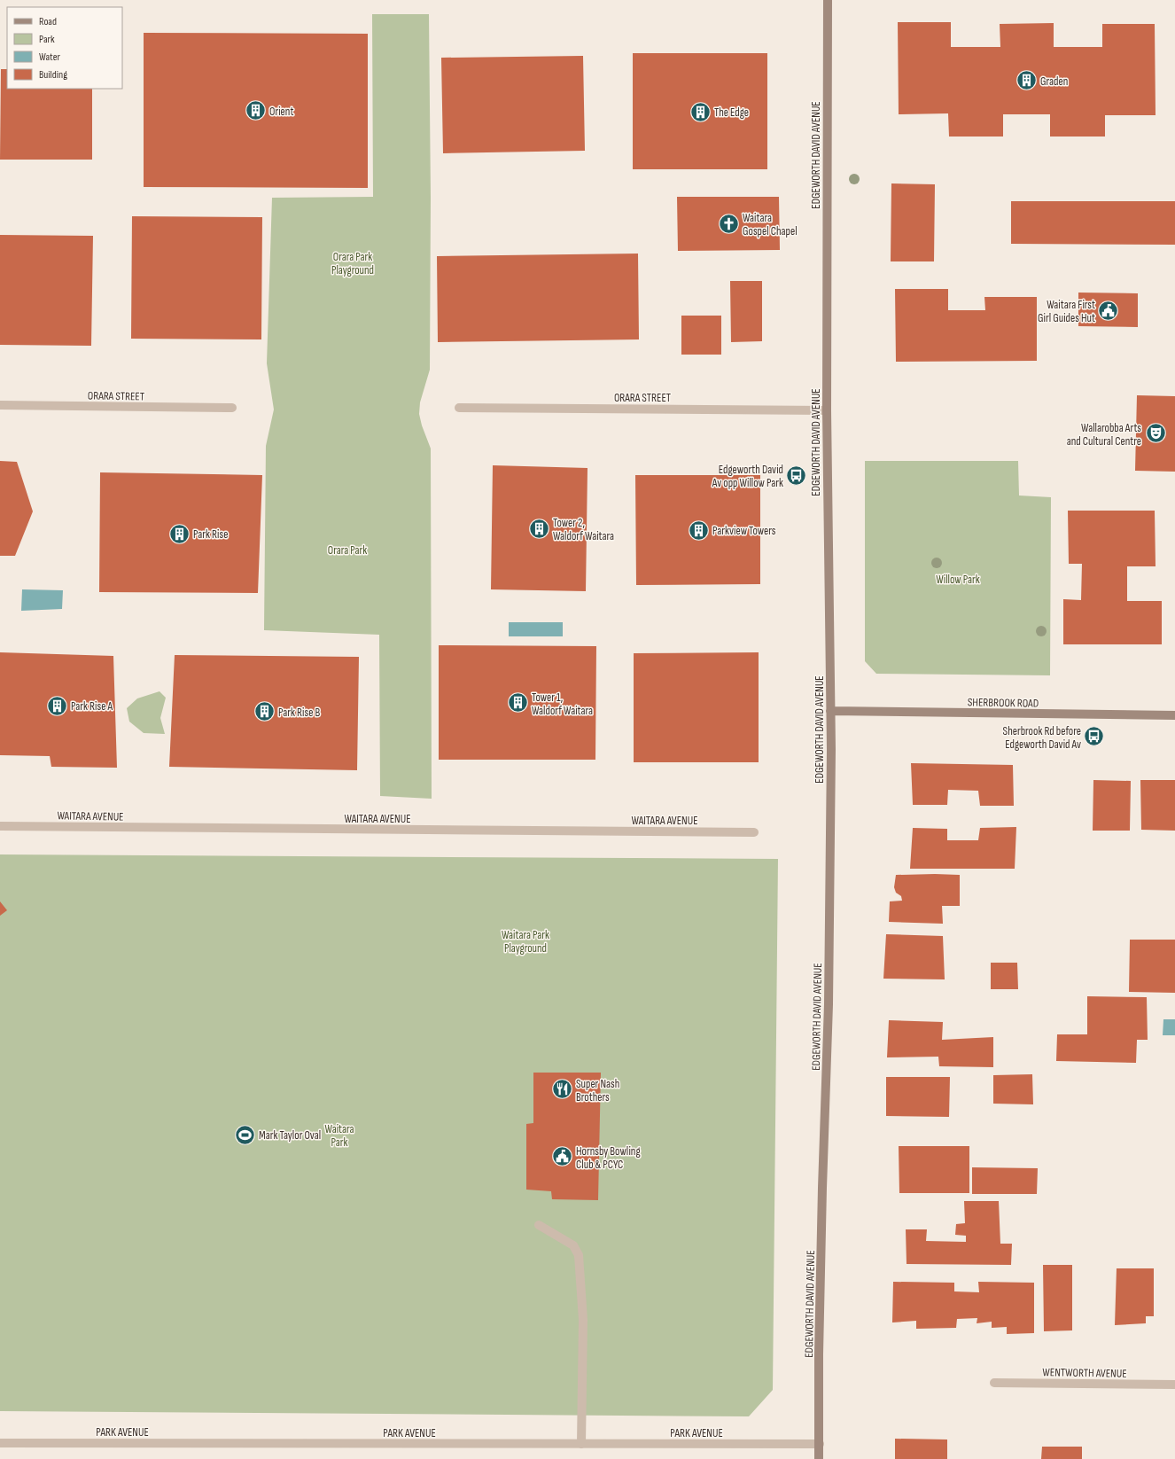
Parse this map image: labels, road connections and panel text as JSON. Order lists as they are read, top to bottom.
{
  "streets": {
    "main road": ["EDGEWORTH DAVID AVENUE", "SHERBROOK ROAD"],
    "street": [
      "ORARA STREET",
      "WAITARA AVENUE",
      "WENTWORTH AVENUE",
      "PARK AVENUE"
    ]
  },
  "crossings": [
    ["EDGEWORTH DAVID AVENUE", "ORARA STREET"],
    ["EDGEWORTH DAVID AVENUE", "SHERBROOK ROAD"],
    ["EDGEWORTH DAVID AVENUE", "PARK AVENUE"]
  ],
  "parks": [
    "Orara Park Playground",
    "Orara Park",
    "Willow Park",
    "Waitara Park Playground",
    "Waitara Park"
  ],
  "places": {
    "building": [
      "Graden",
      "Orient",
      "The Edge",
      "Tower 2, Waldorf Waitara",
      "Parkview Towers",
      "Park Rise",
      "Tower 1, Waldorf Waitara",
      "Park Rise A",
      "Park Rise B"
    ],
    "church": ["Waitara Gospel Chapel"],
    "public building": ["Waitara First Girl Guides Hut", "Hornsby Bowling Club & PCYC"],
    "theatre": ["Wallarobba Arts and Cultural Centre"],
    "bus stop": ["Edgeworth David Av opp Willow Park", "Sherbrook Rd before Edgeworth David Av"],
    "restaurant": ["Super Nash Brothers"],
    "sports": ["Mark Taylor Oval"]
  },
  "legend": [
    "Road",
    "Park",
    "Water",
    "Building"
  ]
}
